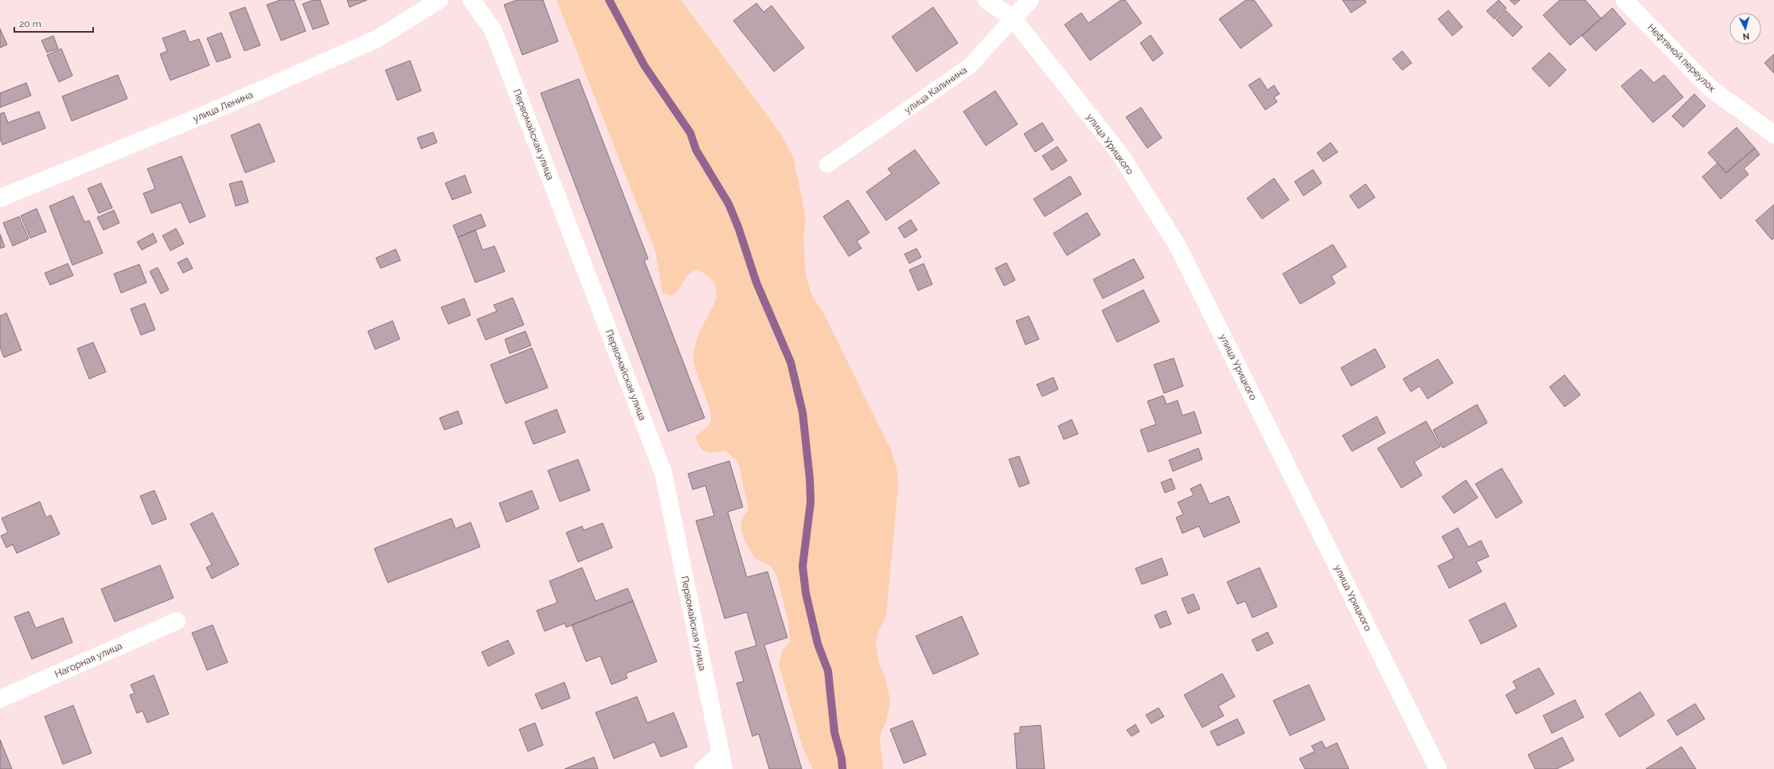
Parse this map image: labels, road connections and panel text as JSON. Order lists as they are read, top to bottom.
{
  "streets": {
    "street": [
      "Нефтяной переулок",
      "улица Калинина",
      "улица Ленина",
      "Первомайская улица",
      "улица Урицкого",
      "Нагорная улица"
    ]
  },
  "crossings": [
    ["улица Калинина", "улица Урицкого"]
  ],
  "scale_bar": "20 m",
  "north": "bottom"
}
